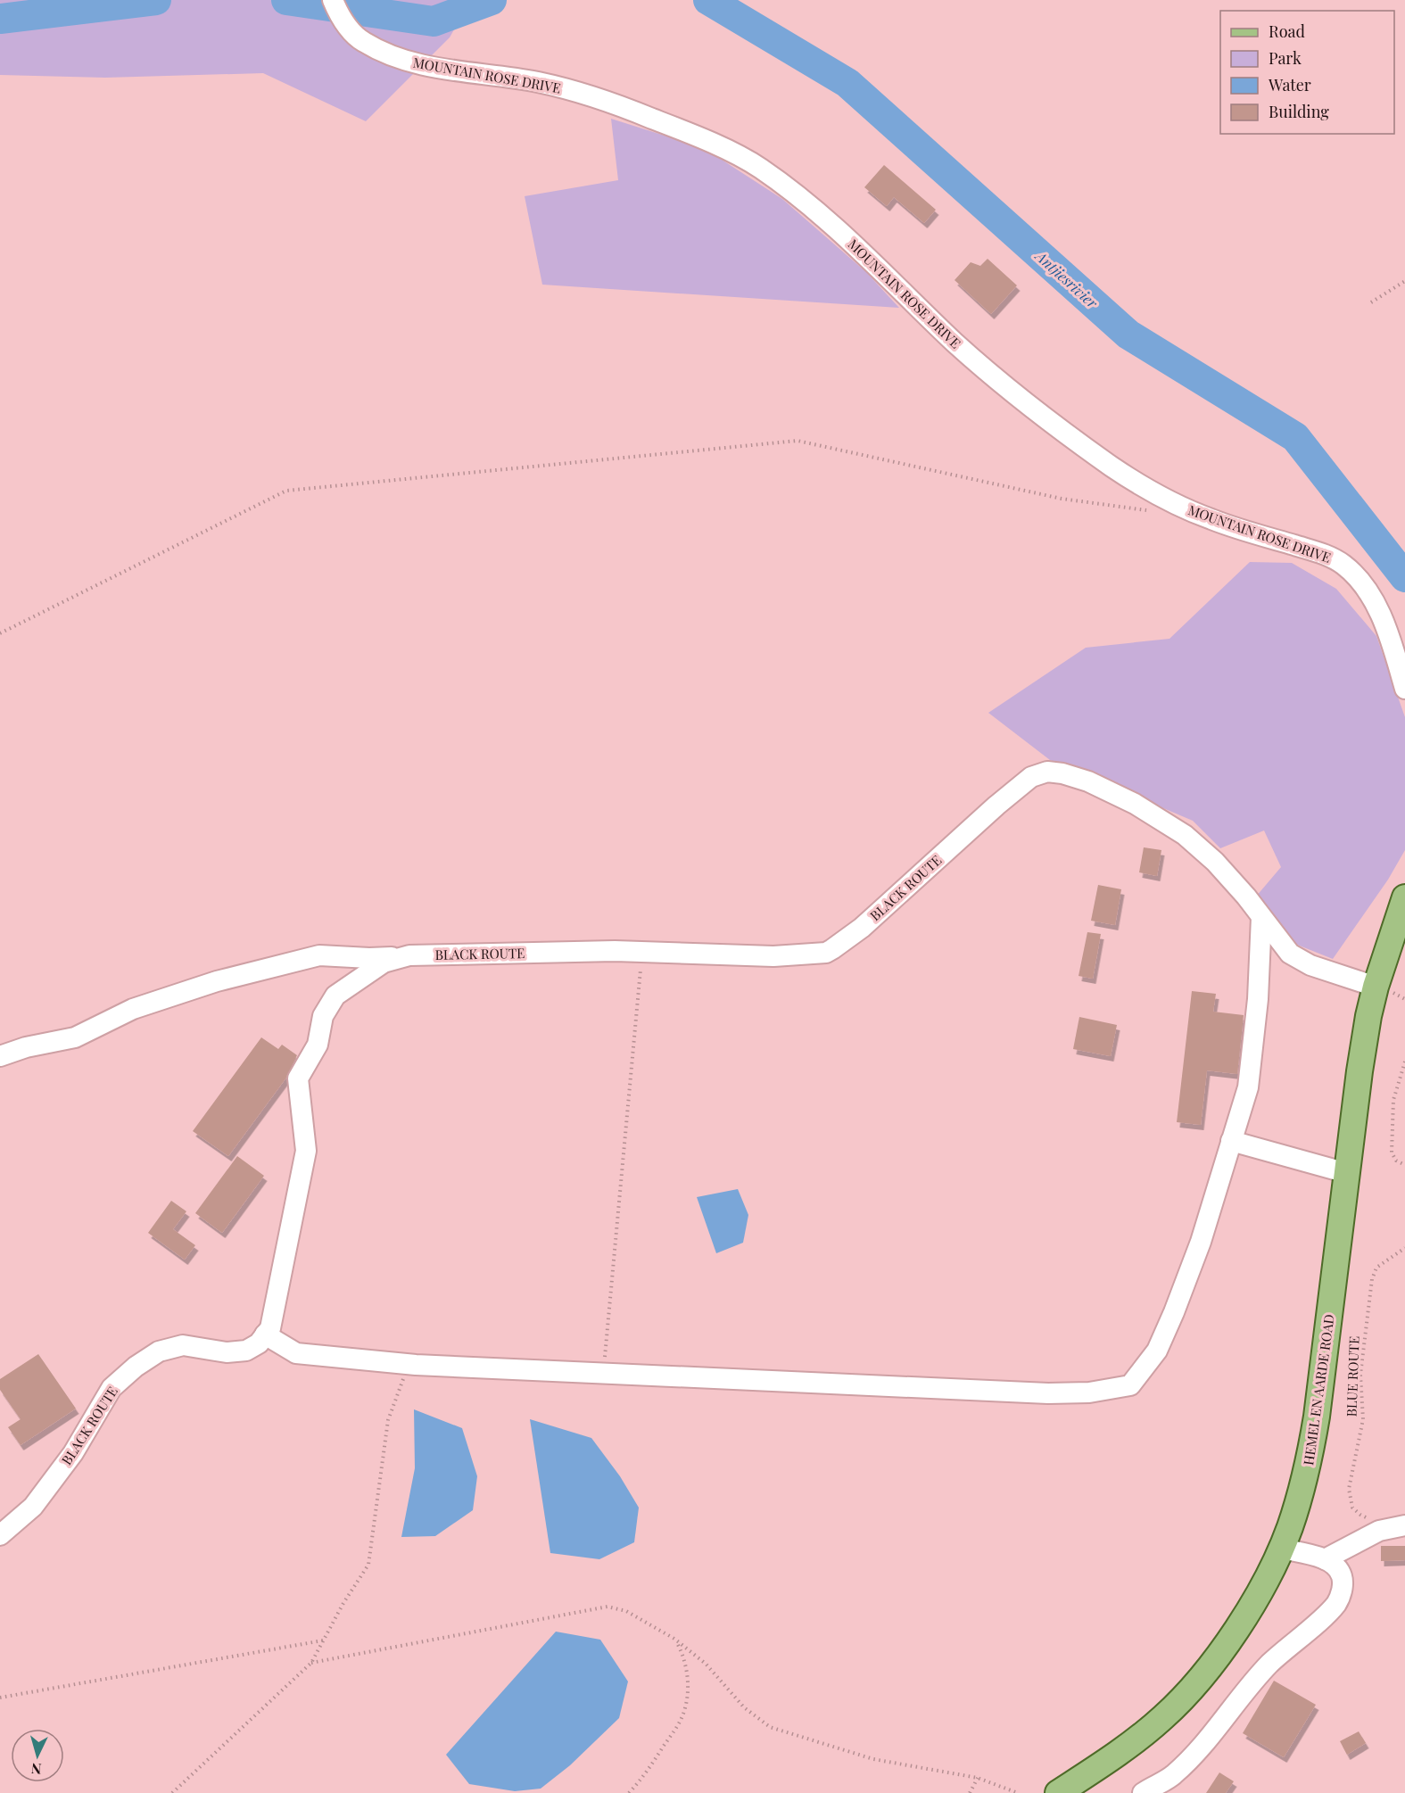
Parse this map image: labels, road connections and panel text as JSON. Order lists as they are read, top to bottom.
{
  "streets": {
    "main road": ["HEMEL EN AARDE ROAD"],
    "street": ["MOUNTAIN ROSE DRIVE", "BLACK ROUTE"],
    "path": ["BLUE ROUTE"]
  },
  "crossings": [
    ["BLACK ROUTE", "HEMEL EN AARDE ROAD"]
  ],
  "water": ["Antjiesrivier"],
  "legend": [
    "Road",
    "Park",
    "Water",
    "Building"
  ],
  "north": "bottom"
}
